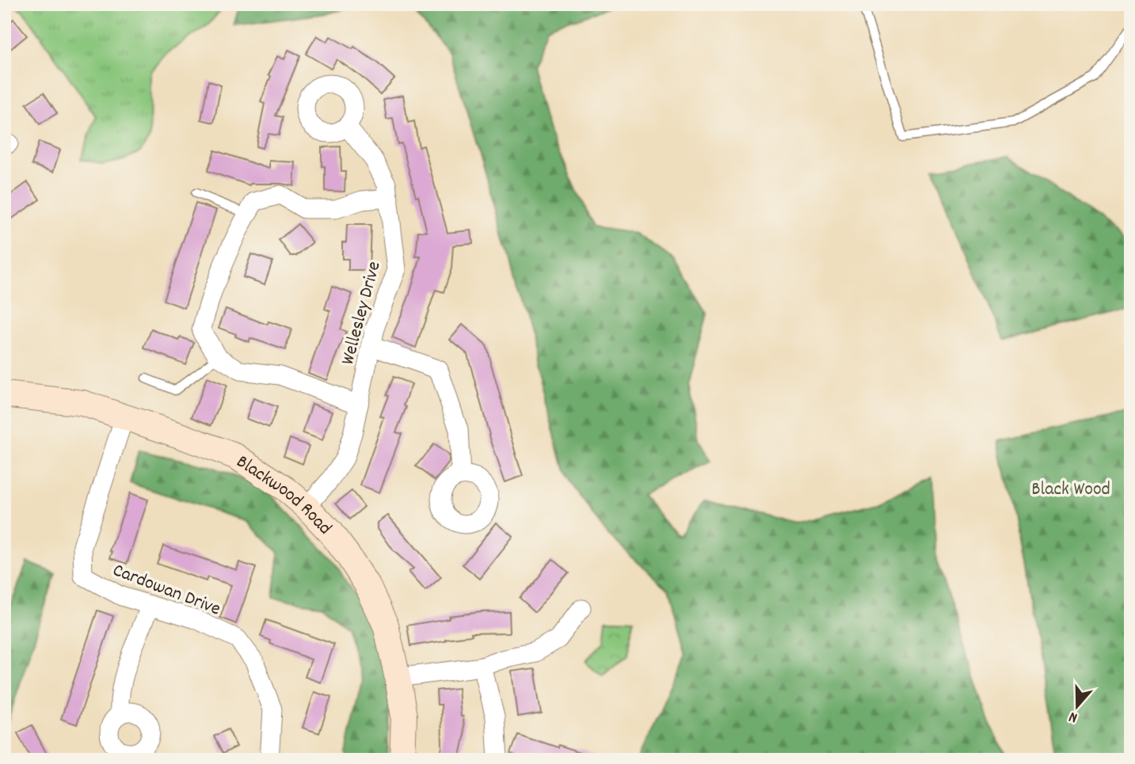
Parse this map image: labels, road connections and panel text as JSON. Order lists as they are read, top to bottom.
{
  "streets": {
    "street": ["Wellesley Drive", "Blackwood Road", "Cardowan Drive"]
  },
  "crossings": [
    ["Wellesley Drive", "Blackwood Road"],
    ["Blackwood Road", "Cardowan Drive"]
  ],
  "parks": ["Black Wood"],
  "north": "bottom"
}
